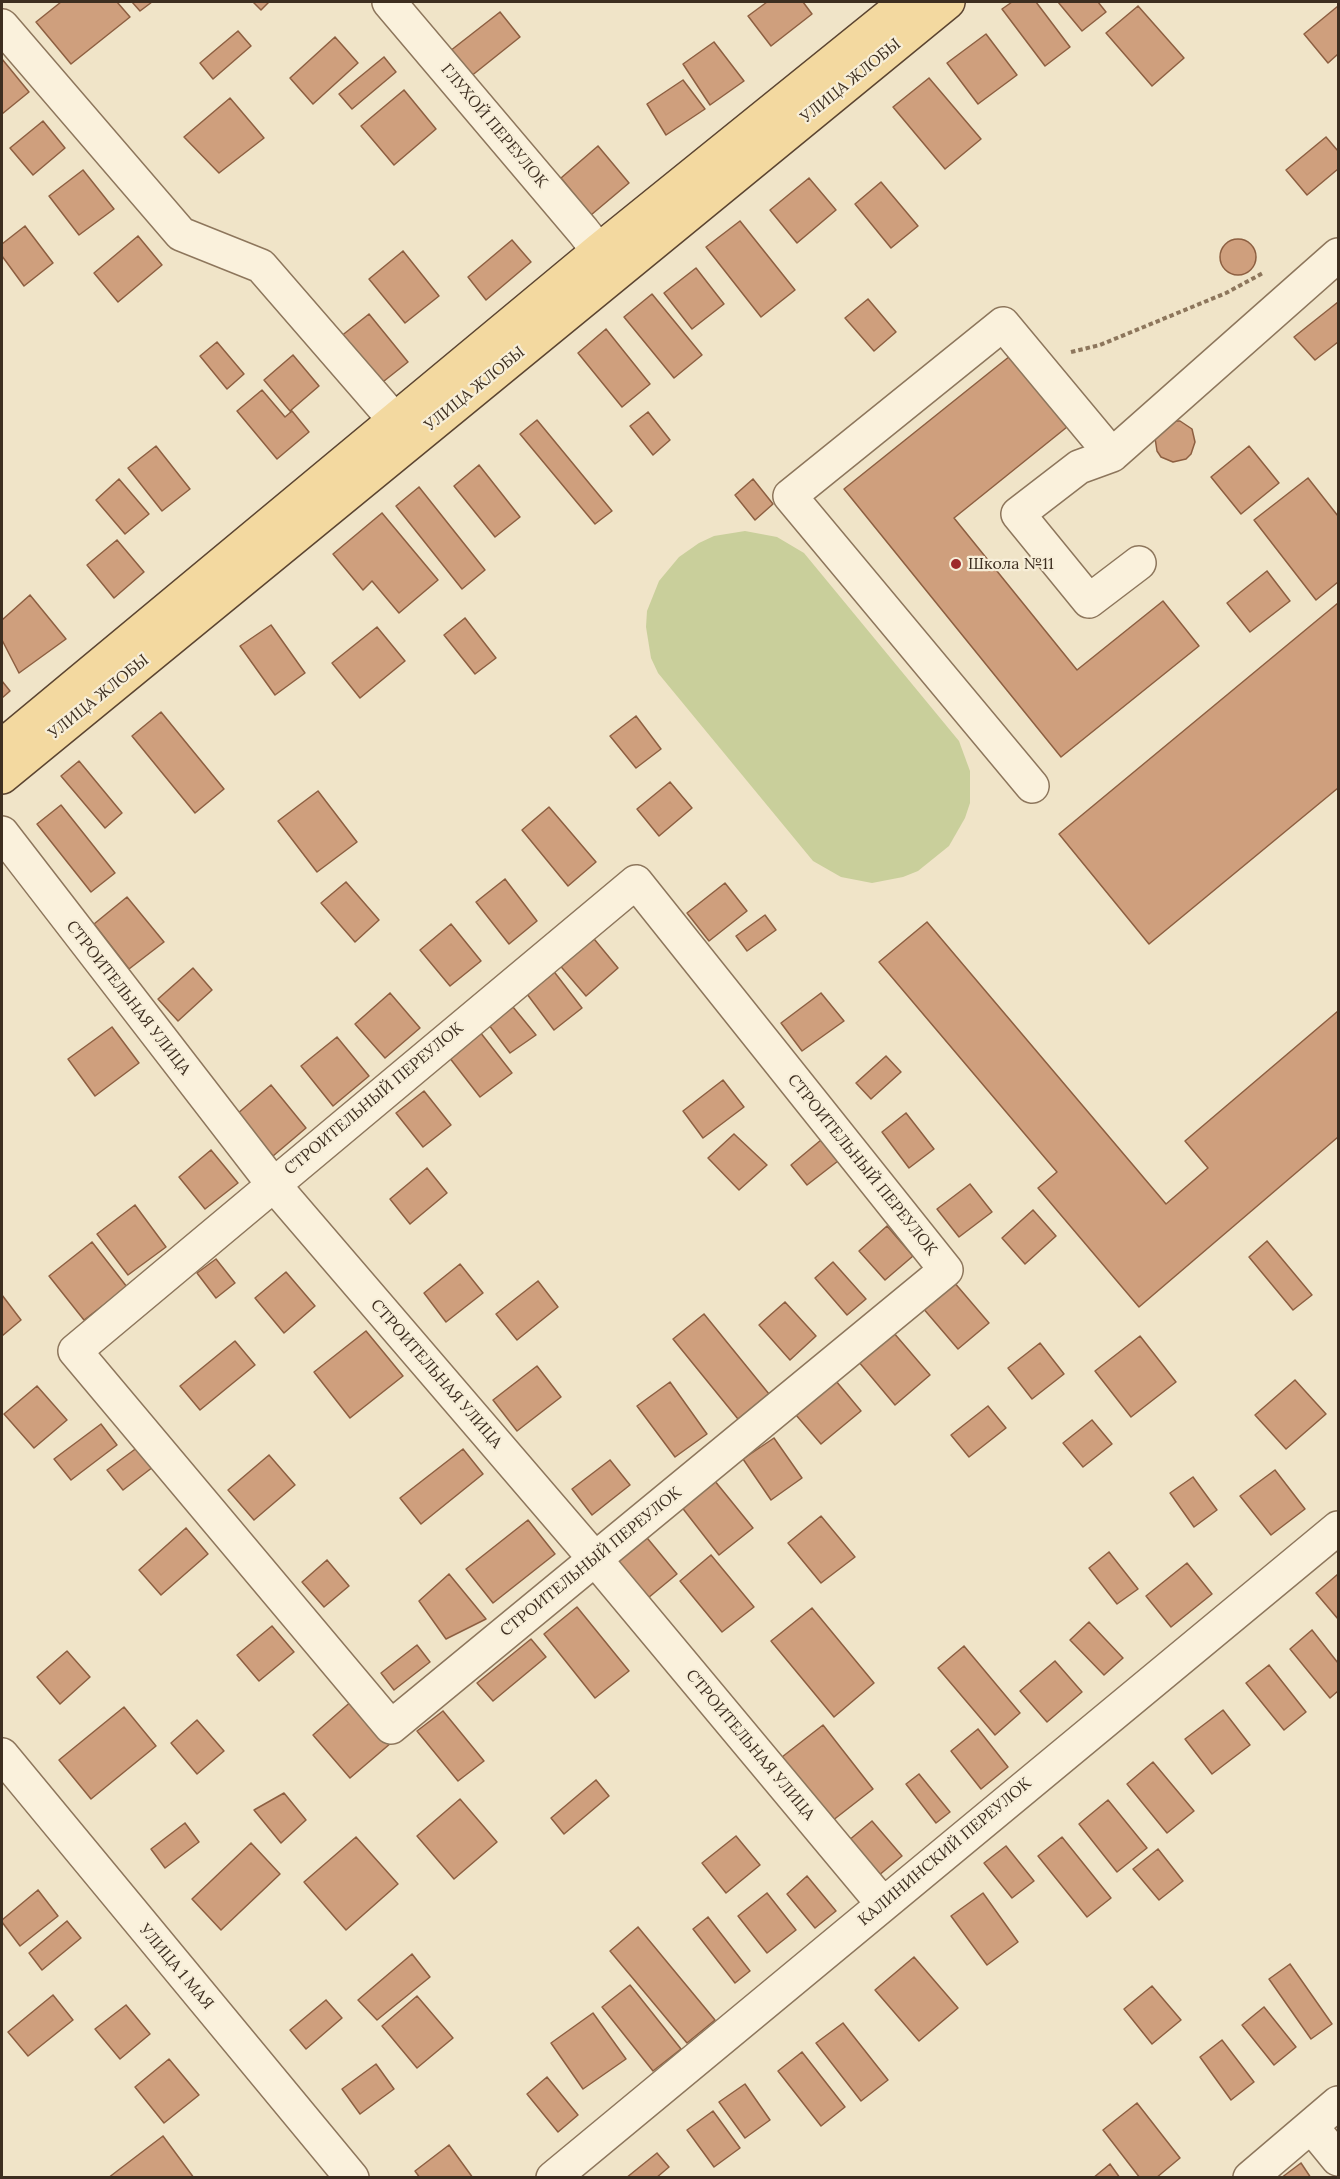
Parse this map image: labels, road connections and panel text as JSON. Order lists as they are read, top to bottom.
{
  "streets": {
    "main road": ["УЛИЦА ЖЛОБЫ"],
    "street": [
      "ГЛУХОЙ ПЕРЕУЛОК",
      "СТРОИТЕЛЬНАЯ УЛИЦА",
      "СТРОИТЕЛЬНЫЙ ПЕРЕУЛОК",
      "КАЛИНИНСКИЙ ПЕРЕУЛОК",
      "УЛИЦА 1 МАЯ"
    ]
  },
  "crossings": [
    ["УЛИЦА ЖЛОБЫ", "ГЛУХОЙ ПЕРЕУЛОК"],
    ["СТРОИТЕЛЬНАЯ УЛИЦА", "СТРОИТЕЛЬНЫЙ ПЕРЕУЛОК"],
    ["СТРОИТЕЛЬНАЯ УЛИЦА", "КАЛИНИНСКИЙ ПЕРЕУЛОК"]
  ],
  "places": ["Школа №11"]
}
